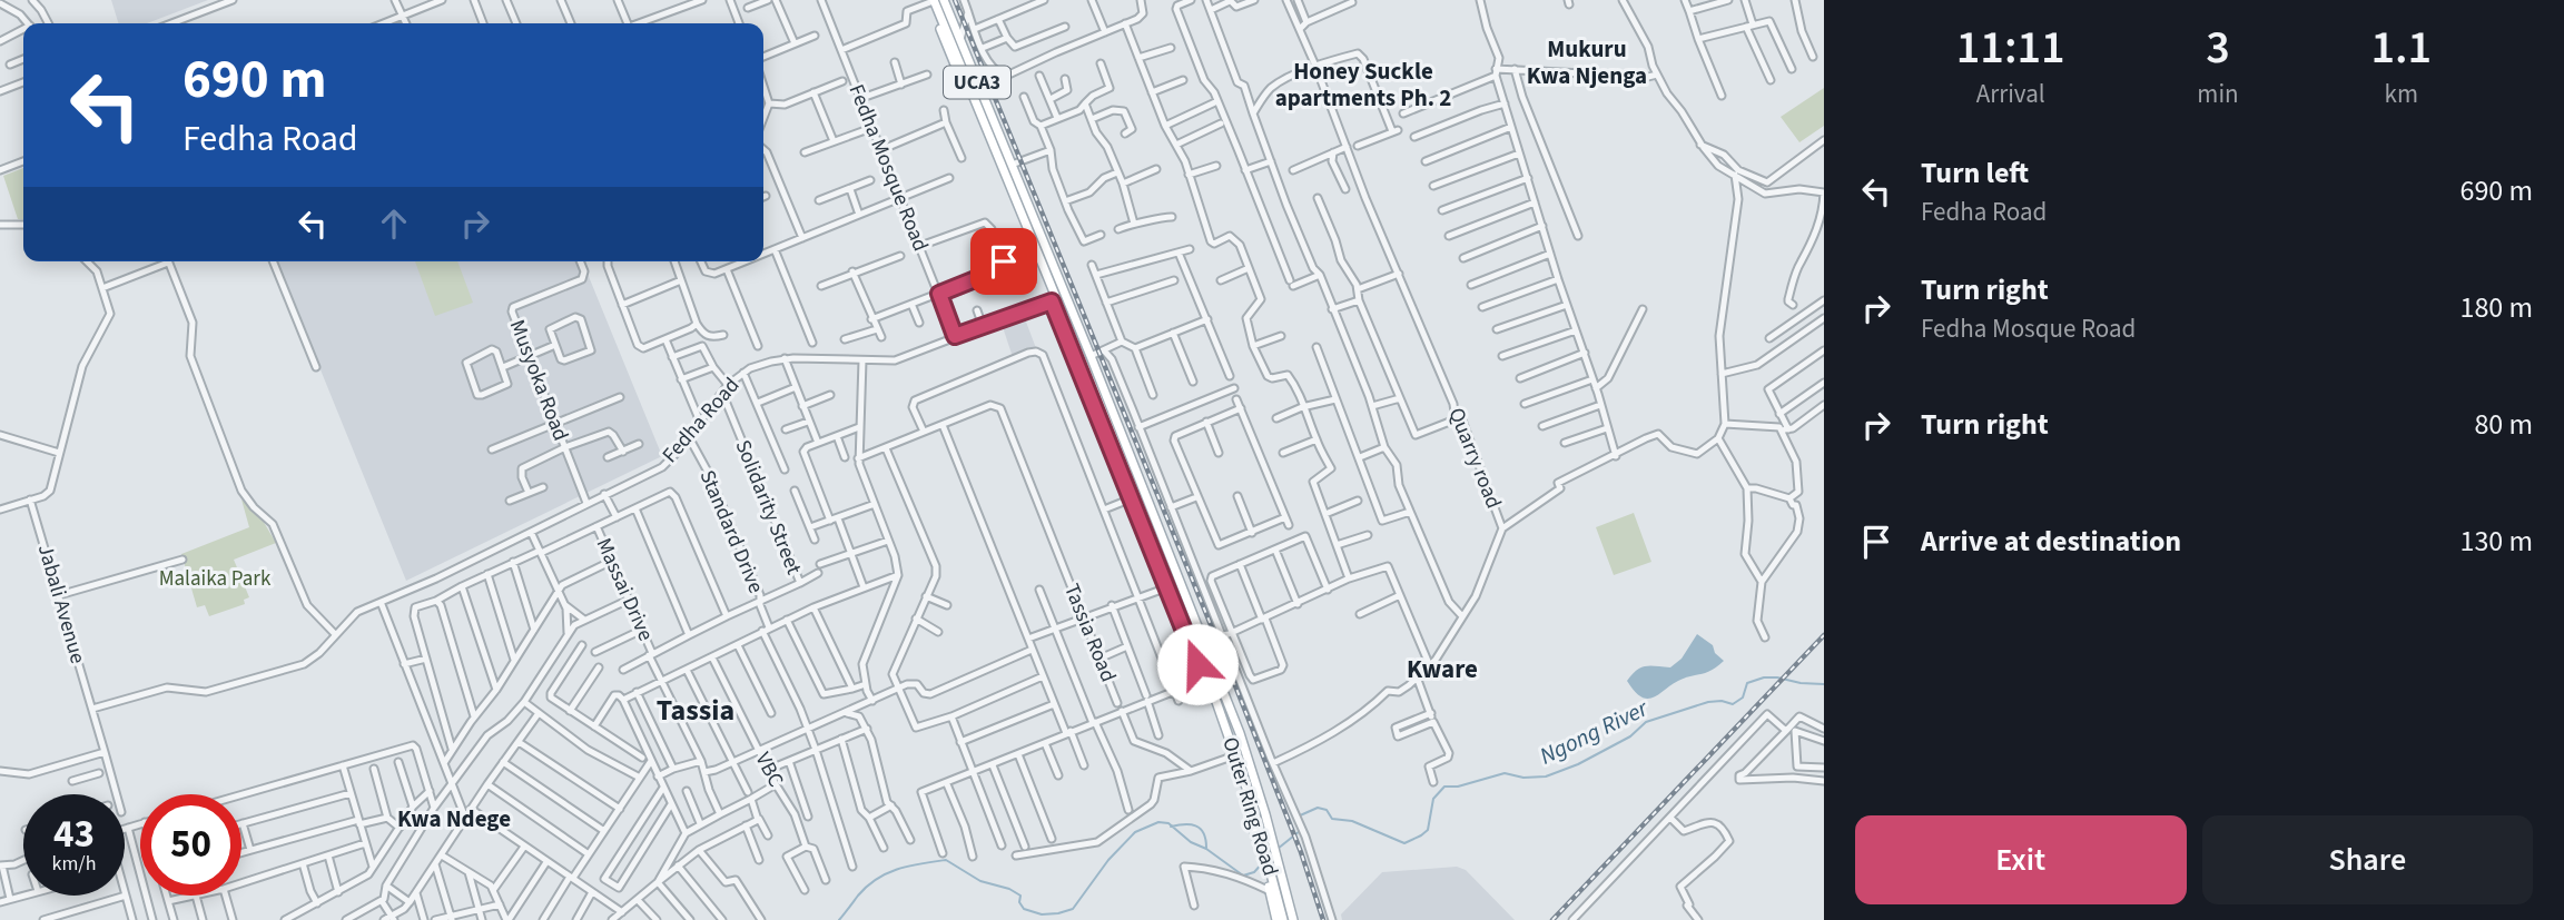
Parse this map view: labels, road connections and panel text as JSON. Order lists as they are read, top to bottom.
{
  "streets": {
    "main road": ["UCA3", "Outer Ring Road"],
    "street": [
      "Fedha Mosque Road",
      "Musyoka Road",
      "Fedha Road",
      "Quarry road",
      "Solidarity Street",
      "Standard Drive",
      "Massai Drive",
      "Jabali Avenue",
      "Tassia Road",
      "VBC"
    ]
  },
  "crossings": [
    ["UCA3", "Fedha Road"],
    ["UCA3", "Outer Ring Road"],
    ["Fedha Mosque Road", "Fedha Road"],
    ["Musyoka Road", "Fedha Road"],
    ["Fedha Road", "Solidarity Street"],
    ["Fedha Road", "Standard Drive"],
    ["Fedha Road", "Jabali Avenue"],
    ["Solidarity Street", "Standard Drive"],
    ["Solidarity Street", "Massai Drive"]
  ],
  "districts": [
    "Mukuru Kwa Njenga",
    "Honey Suckle apartments Ph. 2",
    "Kware",
    "Tassia",
    "Kwa Ndege"
  ],
  "water": ["Ngong River"],
  "parks": ["Malaika Park"],
  "page": {
    "eta": [
      "11:11",
      "Arrival",
      "3",
      "min",
      "1.1",
      "km"
    ],
    "turn": ["690 m", "Fedha Road"],
    "list": [
      {
        "name": "Turn left",
        "note": "Fedha Road",
        "value": "690 m"
      },
      {
        "name": "Turn right",
        "note": "Fedha Mosque Road",
        "value": "180 m"
      },
      {
        "name": "Turn right",
        "value": "80 m"
      },
      {
        "name": "Arrive at destination",
        "value": "130 m"
      }
    ],
    "speed": "43 km/h",
    "limit": "50",
    "buttons": ["Exit", "Share"]
  }
}
